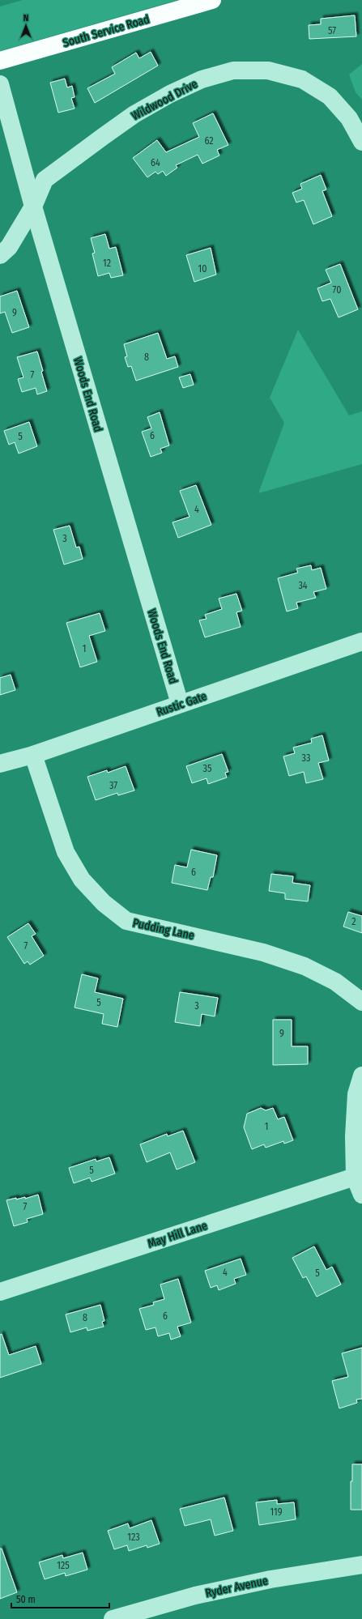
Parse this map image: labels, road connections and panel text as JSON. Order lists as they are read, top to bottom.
{
  "streets": {
    "main road": ["South Service Road"],
    "street": [
      "Wildwood Drive",
      "Woods End Road",
      "Rustic Gate",
      "Pudding Lane",
      "May Hill Lane",
      "Ryder Avenue"
    ]
  },
  "crossings": [
    ["Wildwood Drive", "Woods End Road"],
    ["Woods End Road", "Rustic Gate"],
    ["Rustic Gate", "Pudding Lane"]
  ],
  "house_numbers": [
    "57",
    "62",
    "64",
    "12",
    "10",
    "70",
    "9",
    "8",
    "7",
    "6",
    "5",
    "4",
    "3",
    "34",
    "1",
    "33",
    "35",
    "37",
    "6",
    "2",
    "7",
    "5",
    "3",
    "9",
    "1",
    "5",
    "7",
    "4",
    "5",
    "6",
    "8",
    "119",
    "123",
    "125"
  ],
  "scale_bar": "50 m",
  "north": "top"
}
